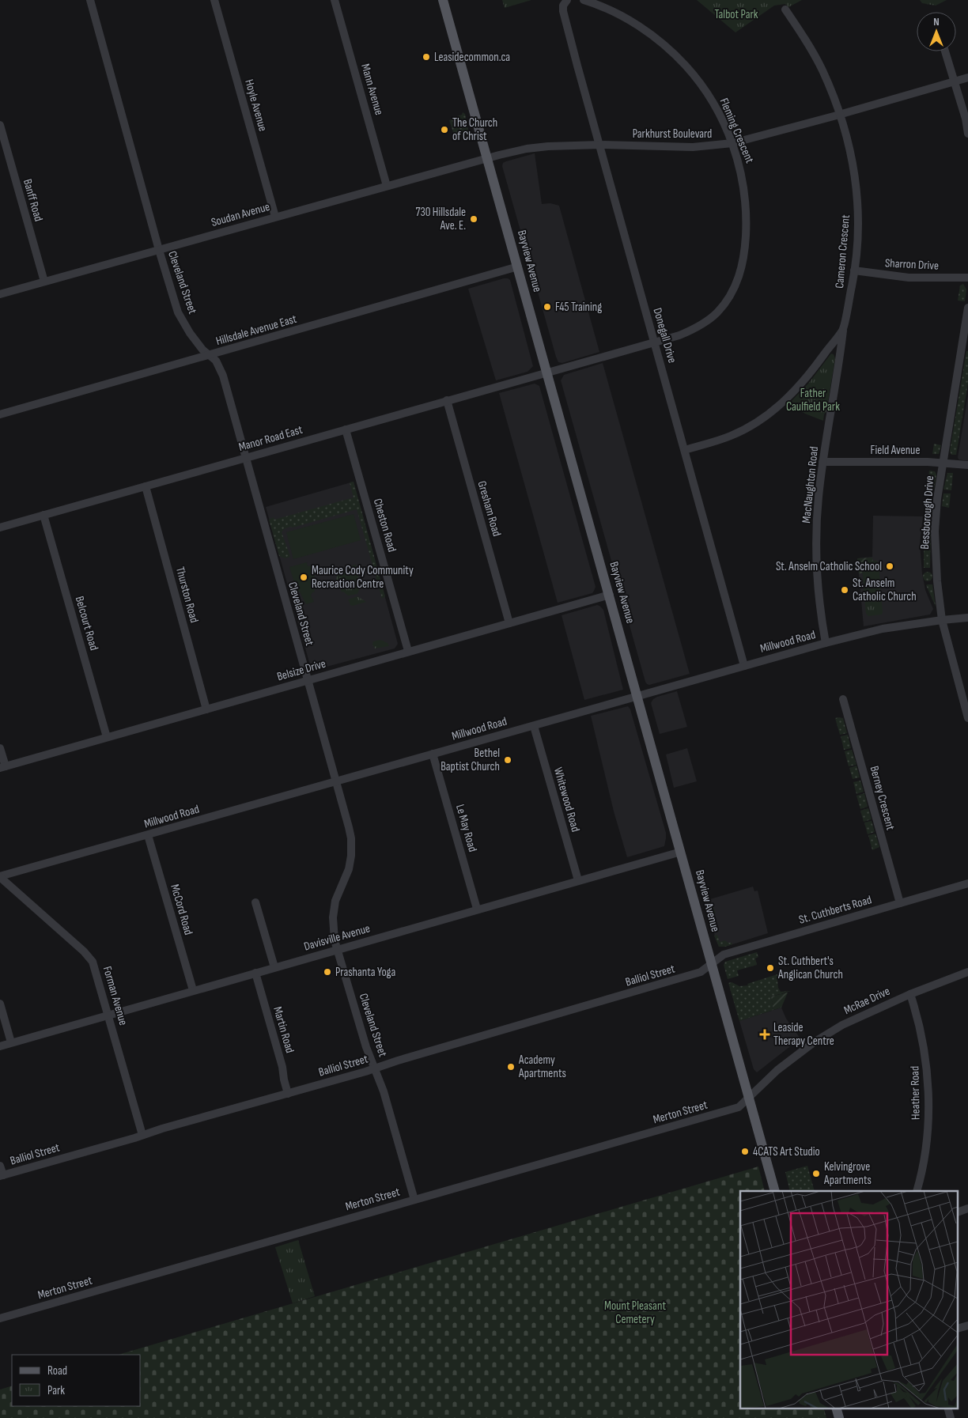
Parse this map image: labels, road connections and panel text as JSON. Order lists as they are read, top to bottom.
{
  "streets": {
    "main road": ["Bayview Avenue"],
    "street": [
      "Mann Avenue",
      "Hoyle Avenue",
      "Fleming Crescent",
      "Parkhurst Boulevard",
      "Banff Road",
      "Soudan Avenue",
      "Cameron Crescent",
      "Sharron Drive",
      "Cleveland Street",
      "Hillsdale Avenue East",
      "Donegall Drive",
      "Manor Road East",
      "Field Avenue",
      "MacNaughton Road",
      "Gresham Road",
      "Bessborough Drive",
      "Cheston Road",
      "Thurston Road",
      "Belcourt Road",
      "Millwood Road",
      "Belsize Drive",
      "Berney Crescent",
      "Whitewood Road",
      "Le May Road",
      "McCord Road",
      "St. Cuthberts Road",
      "Davisville Avenue",
      "Balliol Street",
      "Forman Avenue",
      "McRae Drive",
      "Martin Road",
      "Heather Road",
      "Merton Street"
    ]
  },
  "crossings": [
    ["Mann Avenue", "Soudan Avenue"],
    ["Hoyle Avenue", "Soudan Avenue"],
    ["Fleming Crescent", "Parkhurst Boulevard"],
    ["Fleming Crescent", "Bayview Avenue"],
    ["Fleming Crescent", "Donegall Drive"],
    ["Fleming Crescent", "Manor Road East"],
    ["Parkhurst Boulevard", "Soudan Avenue"],
    ["Parkhurst Boulevard", "Cameron Crescent"],
    ["Parkhurst Boulevard", "Bayview Avenue"],
    ["Parkhurst Boulevard", "Donegall Drive"],
    ["Banff Road", "Soudan Avenue"],
    ["Soudan Avenue", "Bayview Avenue"],
    ["Soudan Avenue", "Cleveland Street"],
    ["Cameron Crescent", "Sharron Drive"],
    ["Cameron Crescent", "Donegall Drive"],
    ["Cameron Crescent", "MacNaughton Road"],
    ["Bayview Avenue", "Hillsdale Avenue East"],
    ["Bayview Avenue", "Manor Road East"],
    ["Bayview Avenue", "Millwood Road"],
    ["Bayview Avenue", "Belsize Drive"],
    ["Bayview Avenue", "St. Cuthberts Road"],
    ["Bayview Avenue", "Davisville Avenue"],
    ["Bayview Avenue", "Balliol Street"],
    ["Bayview Avenue", "McRae Drive"],
    ["Bayview Avenue", "Merton Street"],
    ["Cleveland Street", "Hillsdale Avenue East"],
    ["Cleveland Street", "Manor Road East"],
    ["Cleveland Street", "Millwood Road"],
    ["Cleveland Street", "Belsize Drive"],
    ["Cleveland Street", "Davisville Avenue"],
    ["Cleveland Street", "Balliol Street"],
    ["Cleveland Street", "Merton Street"],
    ["Donegall Drive", "Millwood Road"],
    ["Manor Road East", "Gresham Road"],
    ["Manor Road East", "Cheston Road"],
    ["Manor Road East", "Thurston Road"],
    ["Manor Road East", "Belcourt Road"],
    ["Field Avenue", "MacNaughton Road"],
    ["Field Avenue", "Bessborough Drive"],
    ["MacNaughton Road", "Millwood Road"],
    ["Gresham Road", "Belsize Drive"],
    ["Bessborough Drive", "Millwood Road"],
    ["Cheston Road", "Belsize Drive"],
    ["Thurston Road", "Belsize Drive"],
    ["Belcourt Road", "Belsize Drive"],
    ["Millwood Road", "Whitewood Road"],
    ["Millwood Road", "Le May Road"],
    ["Millwood Road", "McCord Road"],
    ["Millwood Road", "Forman Avenue"],
    ["Berney Crescent", "St. Cuthberts Road"],
    ["Whitewood Road", "Davisville Avenue"],
    ["Le May Road", "Davisville Avenue"],
    ["McCord Road", "Davisville Avenue"],
    ["St. Cuthberts Road", "Balliol Street"],
    ["Davisville Avenue", "Forman Avenue"],
    ["Davisville Avenue", "Martin Road"],
    ["Balliol Street", "Forman Avenue"],
    ["Balliol Street", "Martin Road"],
    ["McRae Drive", "Heather Road"],
    ["McRae Drive", "Merton Street"]
  ],
  "parks": ["Talbot Park", "Father Caulfield Park", "Mount Pleasant Cemetery"],
  "places": {
    "other": [
      "Leasidecommon.ca",
      "The Church of Christ",
      "730 Hillsdale Ave. E.",
      "F45 Training",
      "St. Anselm Catholic School",
      "Maurice Cody Community Recreation Centre",
      "St. Anselm Catholic Church",
      "Bethel Baptist Church",
      "St. Cuthbert's Anglican Church",
      "Prashanta Yoga",
      "Academy Apartments",
      "4CATS Art Studio",
      "Kelvingrove Apartments"
    ],
    "health": ["Leaside Therapy Centre"]
  },
  "legend": ["Road", "Park"],
  "north": "top"
}
